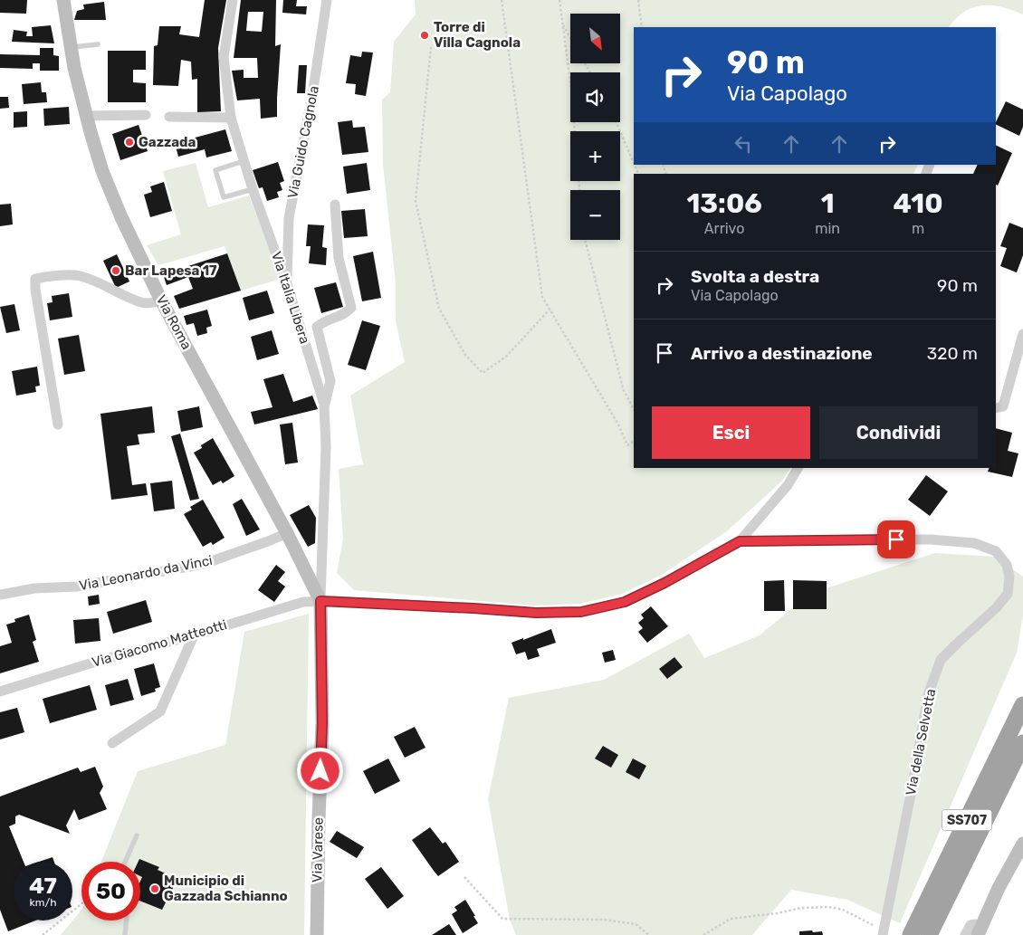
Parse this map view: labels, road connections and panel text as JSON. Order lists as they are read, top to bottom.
{
  "streets": {
    "highway": ["SS707"],
    "main road": ["Via Roma", "Via Varese"],
    "street": [
      "Via Guido Cagnola",
      "Via Italia Libera",
      "Via Leonardo da Vinci",
      "Via Giacomo Matteotti",
      "Via della Selvetta"
    ]
  },
  "crossings": [
    ["Via Guido Cagnola", "Via Italia Libera"],
    ["Via Italia Libera", "Via Roma"],
    ["Via Italia Libera", "Via Giacomo Matteotti"],
    ["Via Italia Libera", "Via Varese"],
    ["Via Roma", "Via Leonardo da Vinci"],
    ["Via Roma", "Via Giacomo Matteotti"],
    ["Via Roma", "Via Varese"],
    ["Via Giacomo Matteotti", "Via della Selvetta"],
    ["Via Giacomo Matteotti", "Via Varese"]
  ],
  "places": [
    "Torre di Villa Cagnola",
    "Gazzada",
    "Bar Lapesa 17",
    "Municipio di Gazzada Schianno"
  ],
  "north": "bottom right",
  "page": {
    "map_buttons": ["+", "−"],
    "turn": ["90 m", "Via Capolago"],
    "eta": [
      "13:06",
      "Arrivo",
      "1",
      "min",
      "410",
      "m"
    ],
    "list": [
      {
        "name": "Svolta a destra",
        "note": "Via Capolago",
        "value": "90 m"
      },
      {
        "name": "Arrivo a destinazione",
        "value": "320 m"
      }
    ],
    "buttons": ["Esci", "Condividi"],
    "speed": "47 km/h",
    "limit": "50"
  }
}
